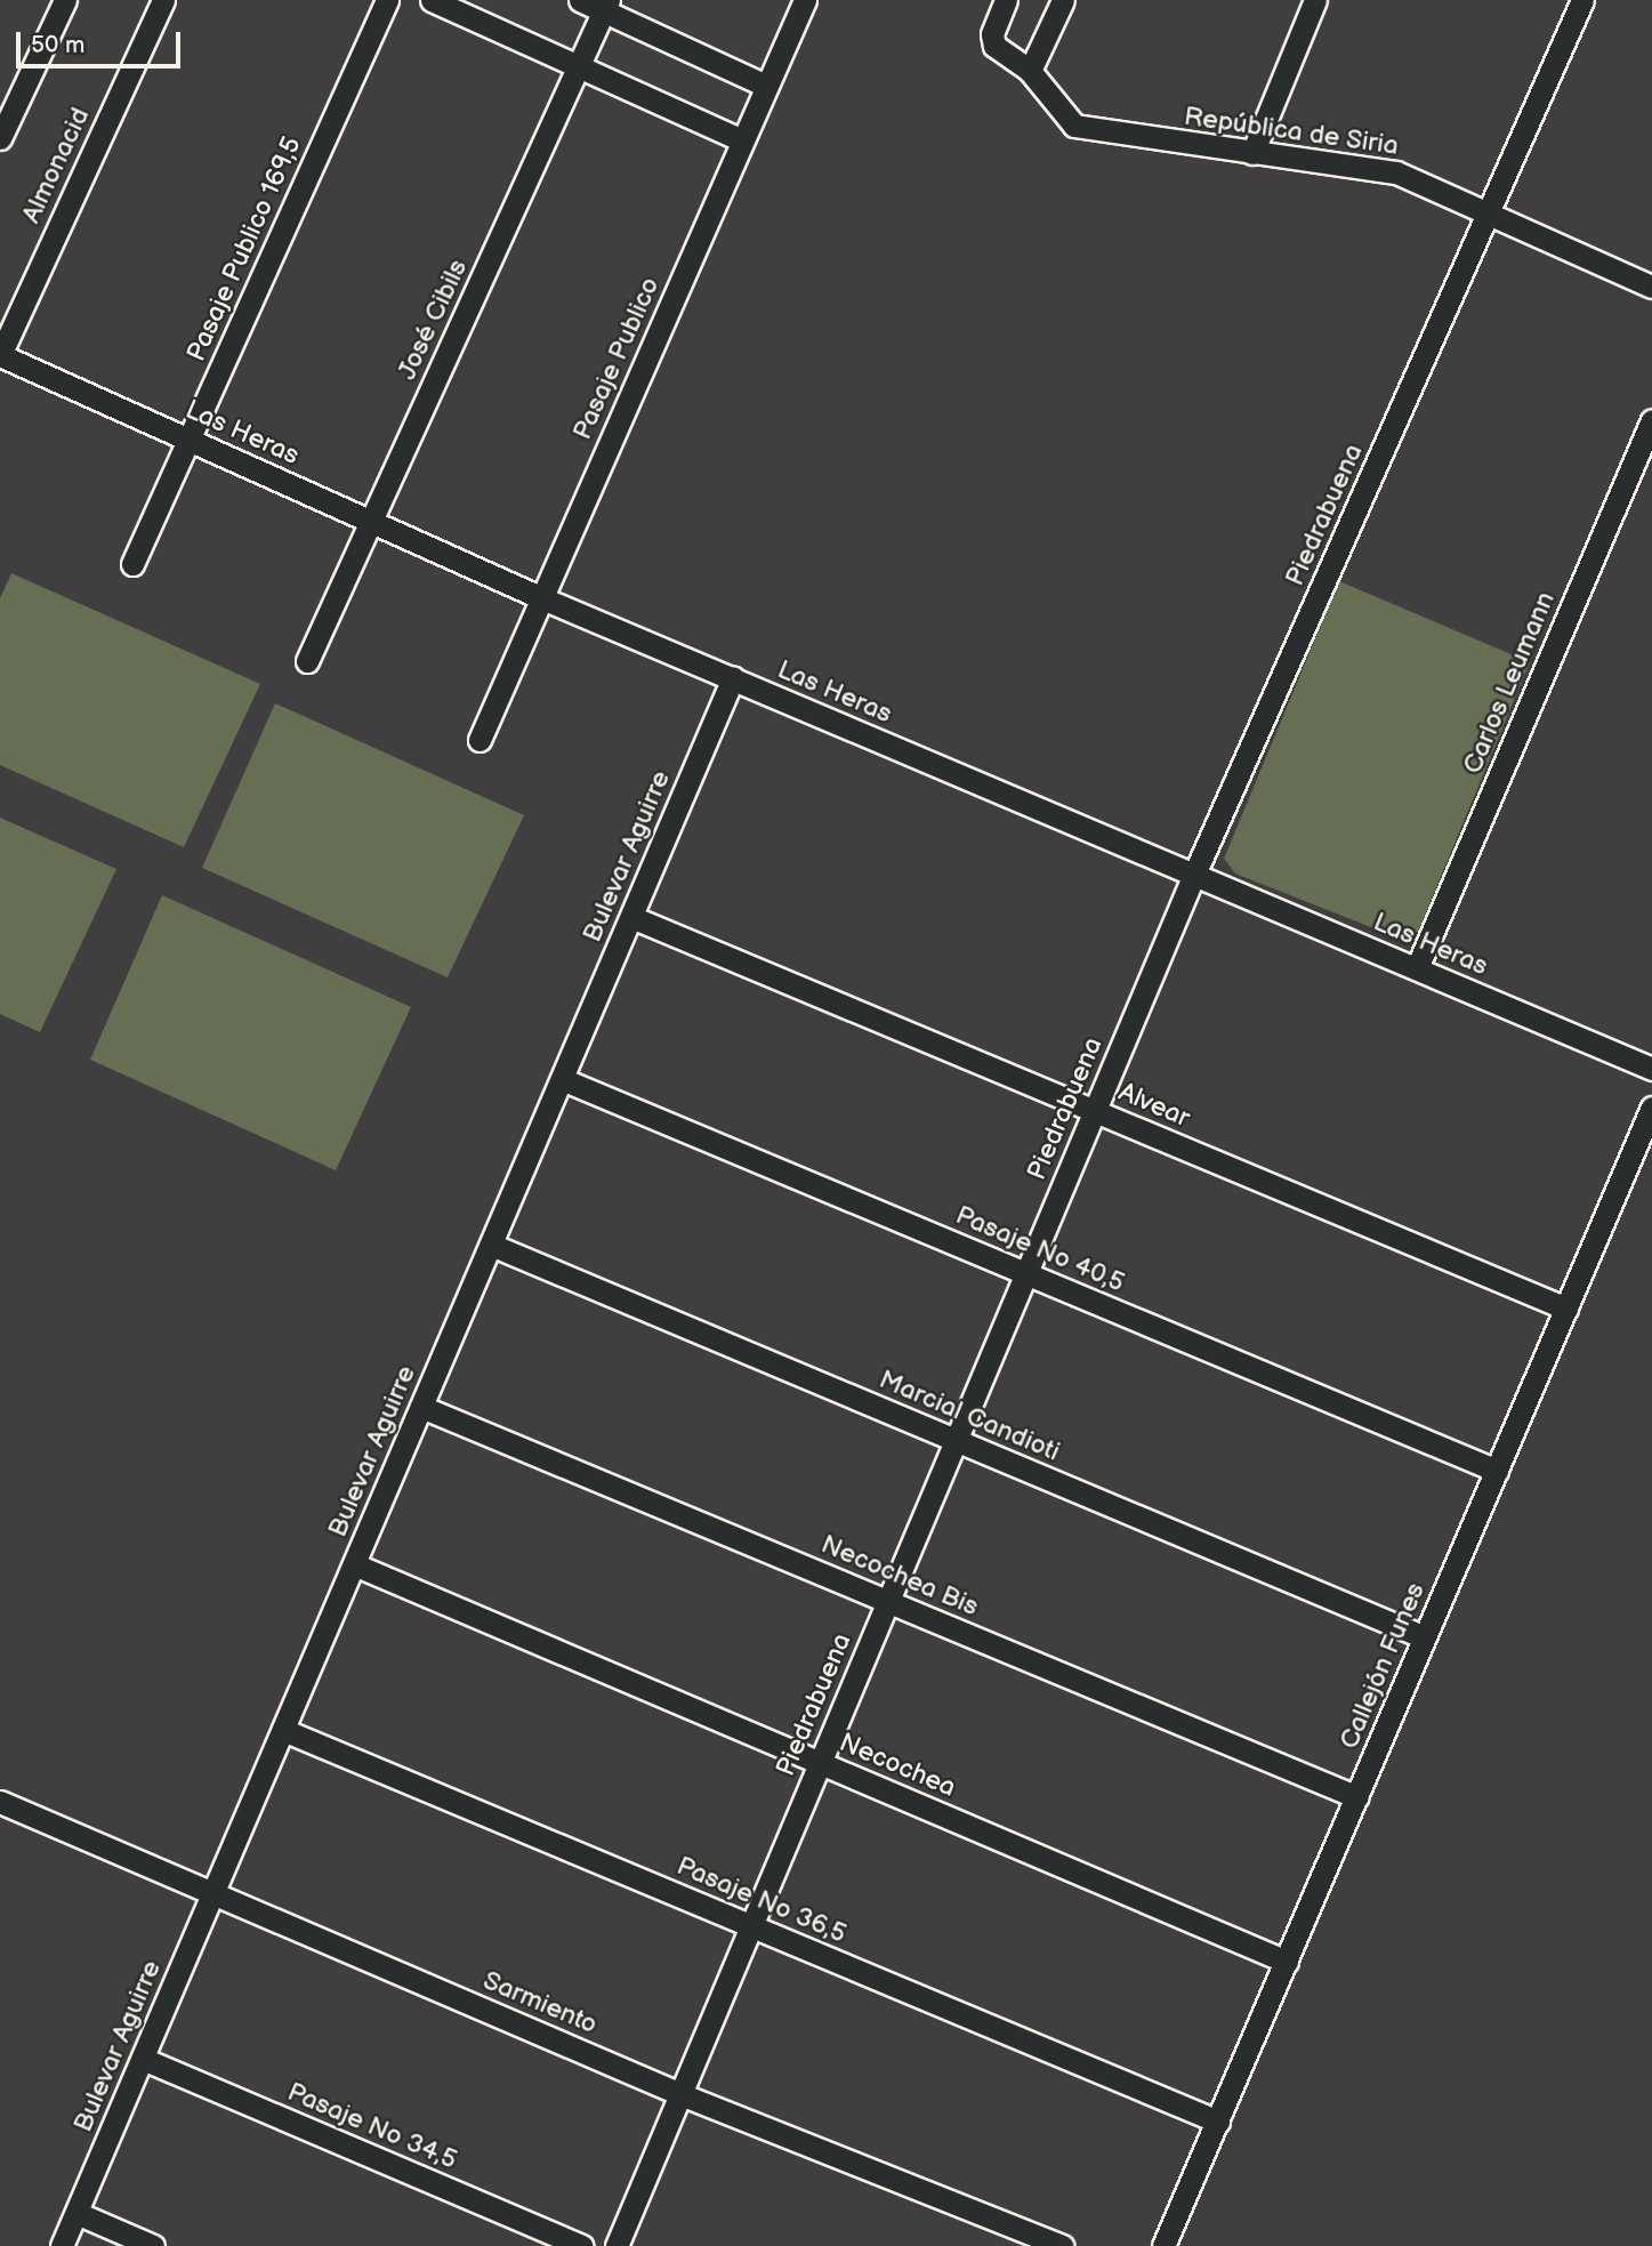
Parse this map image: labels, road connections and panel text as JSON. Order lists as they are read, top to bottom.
{
  "streets": {
    "street": [
      "República de Siria",
      "Almonacid",
      "Pasaje Publico 169,5",
      "José Cibils",
      "Pasaje Publico",
      "Las Heras",
      "Piedrabuena",
      "Carlos Leumann",
      "Bulevar Aguirre",
      "Alvear",
      "Pasaje No 40,5",
      "Marcial Candioti",
      "Necochea Bis",
      "Callejón Funes",
      "Necochea",
      "Pasaje No 36,5",
      "Sarmiento",
      "Pasaje No 34,5"
    ]
  },
  "crossings": [
    ["República de Siria", "Piedrabuena"],
    ["Almonacid", "Las Heras"],
    ["Pasaje Publico 169,5", "Las Heras"],
    ["José Cibils", "Las Heras"],
    ["Pasaje Publico", "Las Heras"],
    ["Las Heras", "Piedrabuena"],
    ["Las Heras", "Carlos Leumann"],
    ["Las Heras", "Bulevar Aguirre"],
    ["Piedrabuena", "Alvear"],
    ["Piedrabuena", "Pasaje No 40,5"],
    ["Piedrabuena", "Marcial Candioti"],
    ["Piedrabuena", "Necochea Bis"],
    ["Piedrabuena", "Necochea"],
    ["Piedrabuena", "Pasaje No 36,5"],
    ["Piedrabuena", "Sarmiento"],
    ["Bulevar Aguirre", "Alvear"],
    ["Bulevar Aguirre", "Pasaje No 40,5"],
    ["Bulevar Aguirre", "Marcial Candioti"],
    ["Bulevar Aguirre", "Necochea Bis"],
    ["Bulevar Aguirre", "Necochea"],
    ["Bulevar Aguirre", "Pasaje No 36,5"],
    ["Bulevar Aguirre", "Sarmiento"],
    ["Bulevar Aguirre", "Pasaje No 34,5"],
    ["Alvear", "Callejón Funes"],
    ["Pasaje No 40,5", "Callejón Funes"],
    ["Marcial Candioti", "Callejón Funes"],
    ["Necochea Bis", "Callejón Funes"],
    ["Callejón Funes", "Necochea"],
    ["Callejón Funes", "Pasaje No 36,5"]
  ],
  "scale_bar": "50 m"
}
